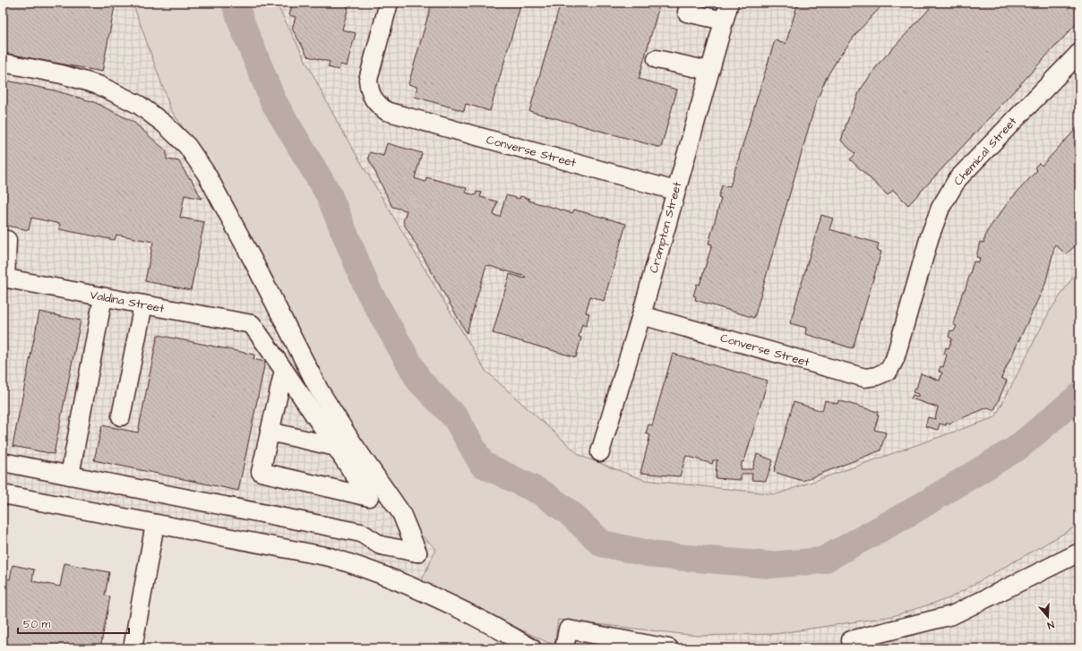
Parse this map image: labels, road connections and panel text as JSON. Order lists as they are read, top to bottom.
{
  "streets": {
    "street": [
      "Converse Street",
      "Chemical Street",
      "Crampton Street",
      "Valdina Street"
    ]
  },
  "crossings": [
    ["Converse Street", "Chemical Street"],
    ["Converse Street", "Crampton Street"]
  ],
  "scale_bar": "50 m",
  "north": "bottom"
}
